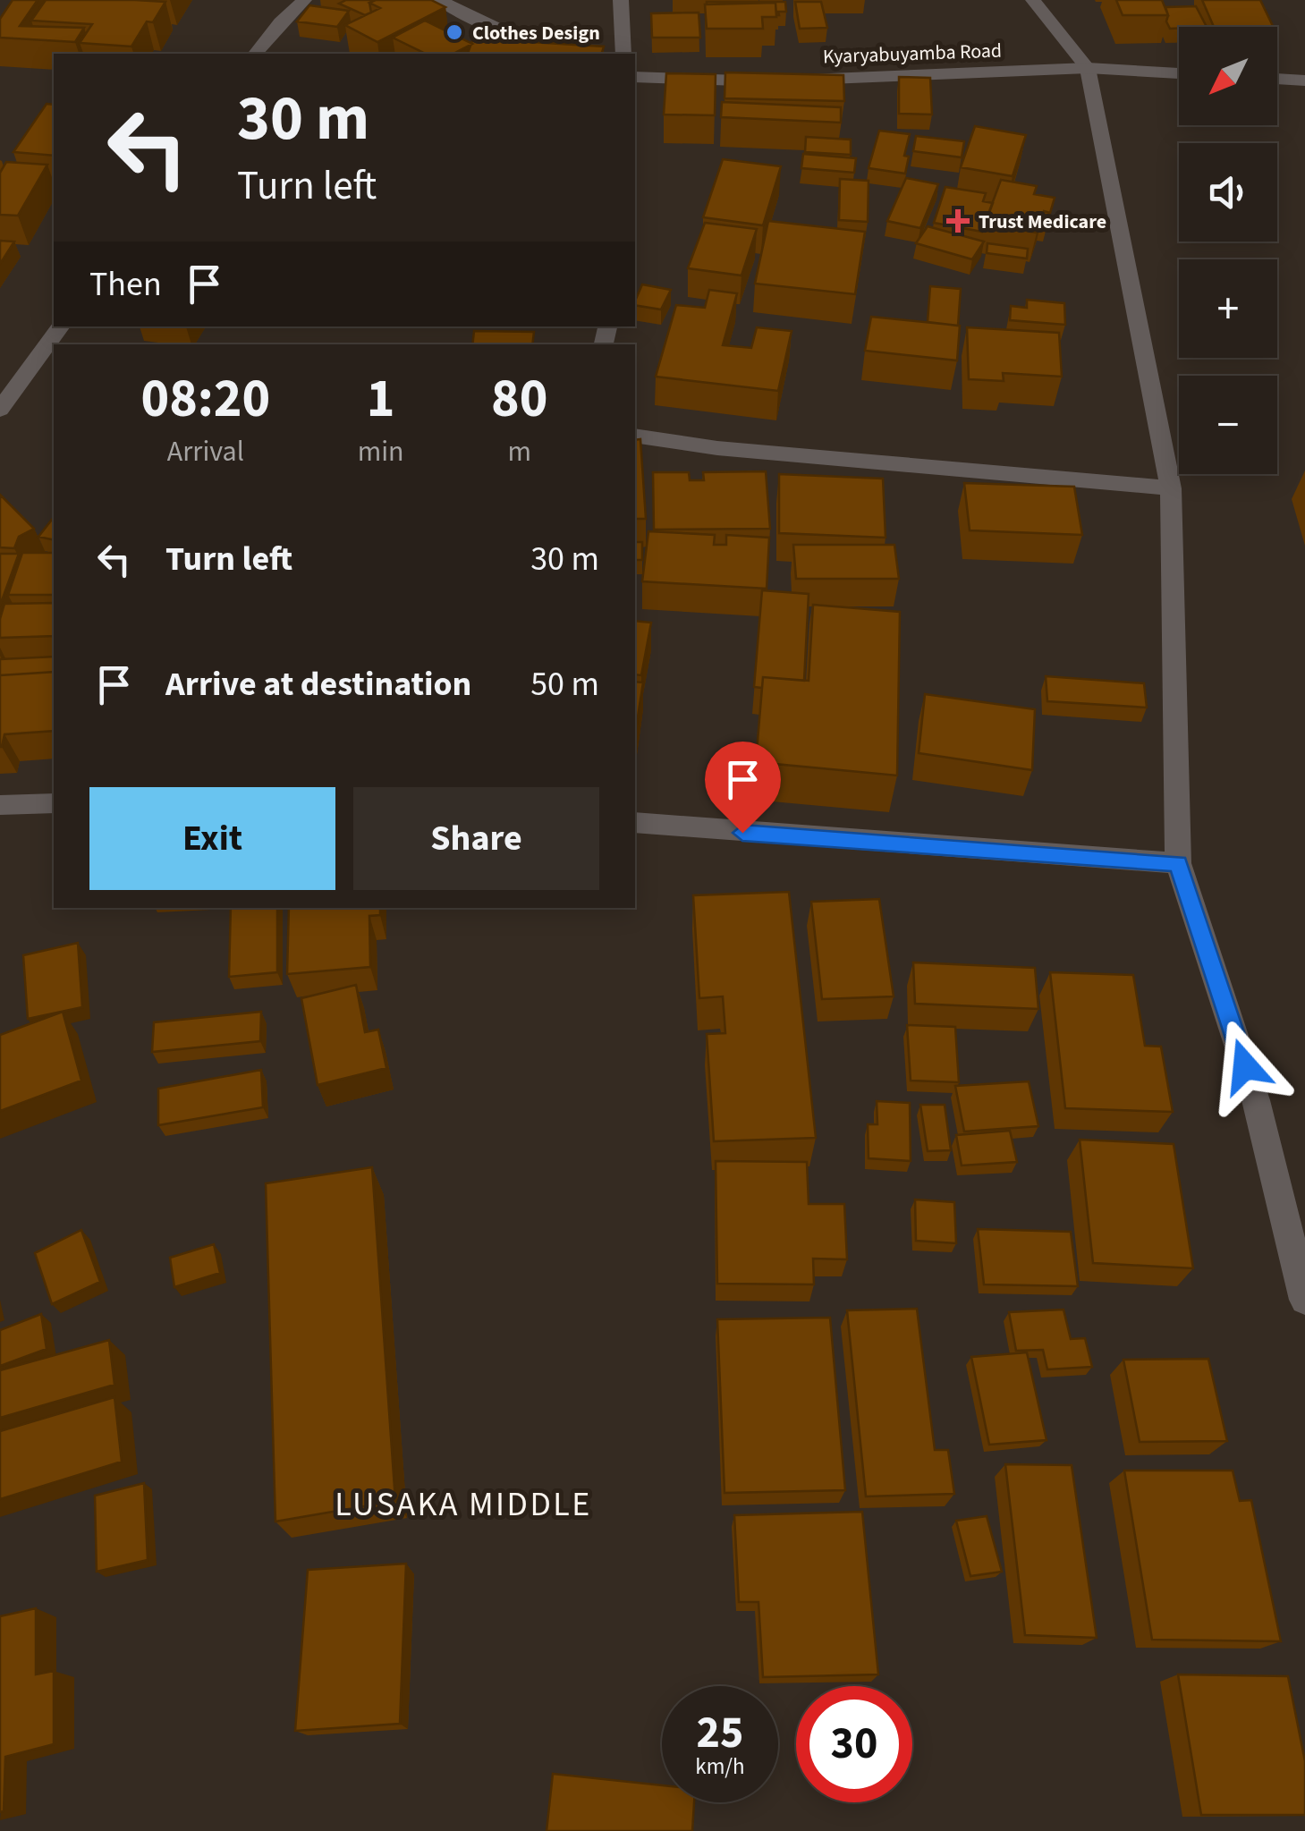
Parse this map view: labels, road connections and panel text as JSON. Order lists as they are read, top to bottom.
{
  "streets": {
    "street": ["Kyaryabuyamba Road"]
  },
  "districts": ["LUSAKA MIDDLE"],
  "places": {
    "other": ["Clothes Design"],
    "health": ["Trust Medicare"]
  },
  "north": "bottom left",
  "page": {
    "map_buttons": ["+", "−"],
    "turn": ["30 m", "Turn left"],
    "then": "Then",
    "eta": [
      "08:20",
      "Arrival",
      "1",
      "min",
      "80",
      "m"
    ],
    "list": [
      {
        "name": "Turn left",
        "value": "30 m"
      },
      {
        "name": "Arrive at destination",
        "value": "50 m"
      }
    ],
    "buttons": ["Exit", "Share"],
    "speed": "25 km/h",
    "limit": "30"
  }
}
